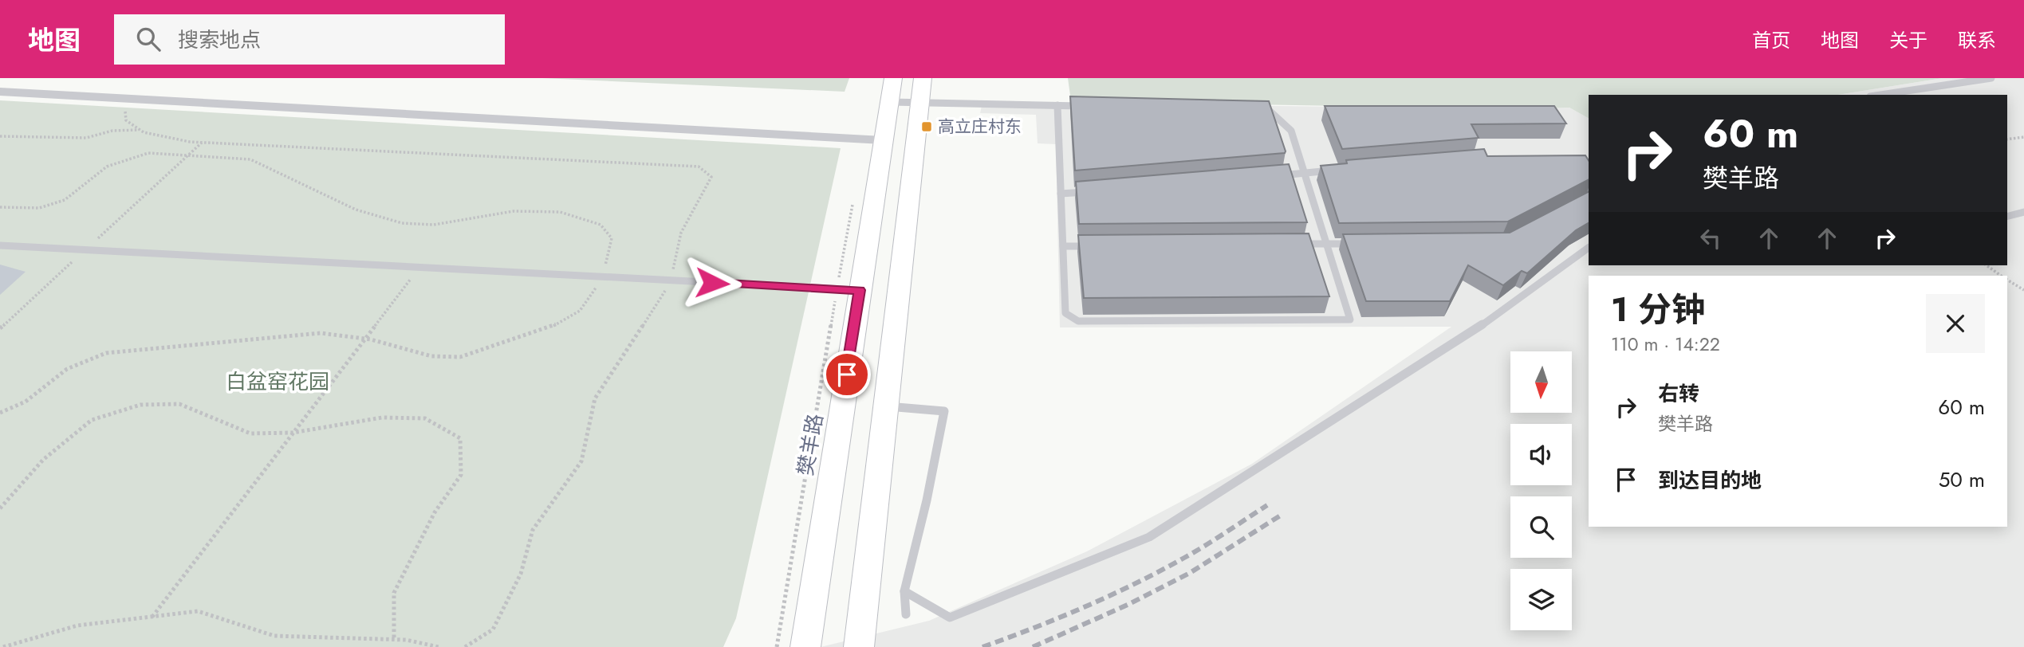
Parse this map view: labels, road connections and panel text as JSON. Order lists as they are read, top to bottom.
{
  "streets": {
    "main road": ["樊羊路"]
  },
  "parks": ["白盆窑花园"],
  "places": {
    "transit": ["高立庄村东"]
  },
  "north": "bottom",
  "page": {
    "header": "地图",
    "search": "搜索地点",
    "nav": [
      "首页",
      "地图",
      "关于",
      "联系"
    ],
    "turn": ["60 m", "樊羊路"],
    "heading": ["1 分钟", "110 m · 14:22"],
    "list": [
      {
        "name": "右转",
        "note": "樊羊路",
        "value": "60 m"
      },
      {
        "name": "到达目的地",
        "value": "50 m"
      }
    ]
  }
}
